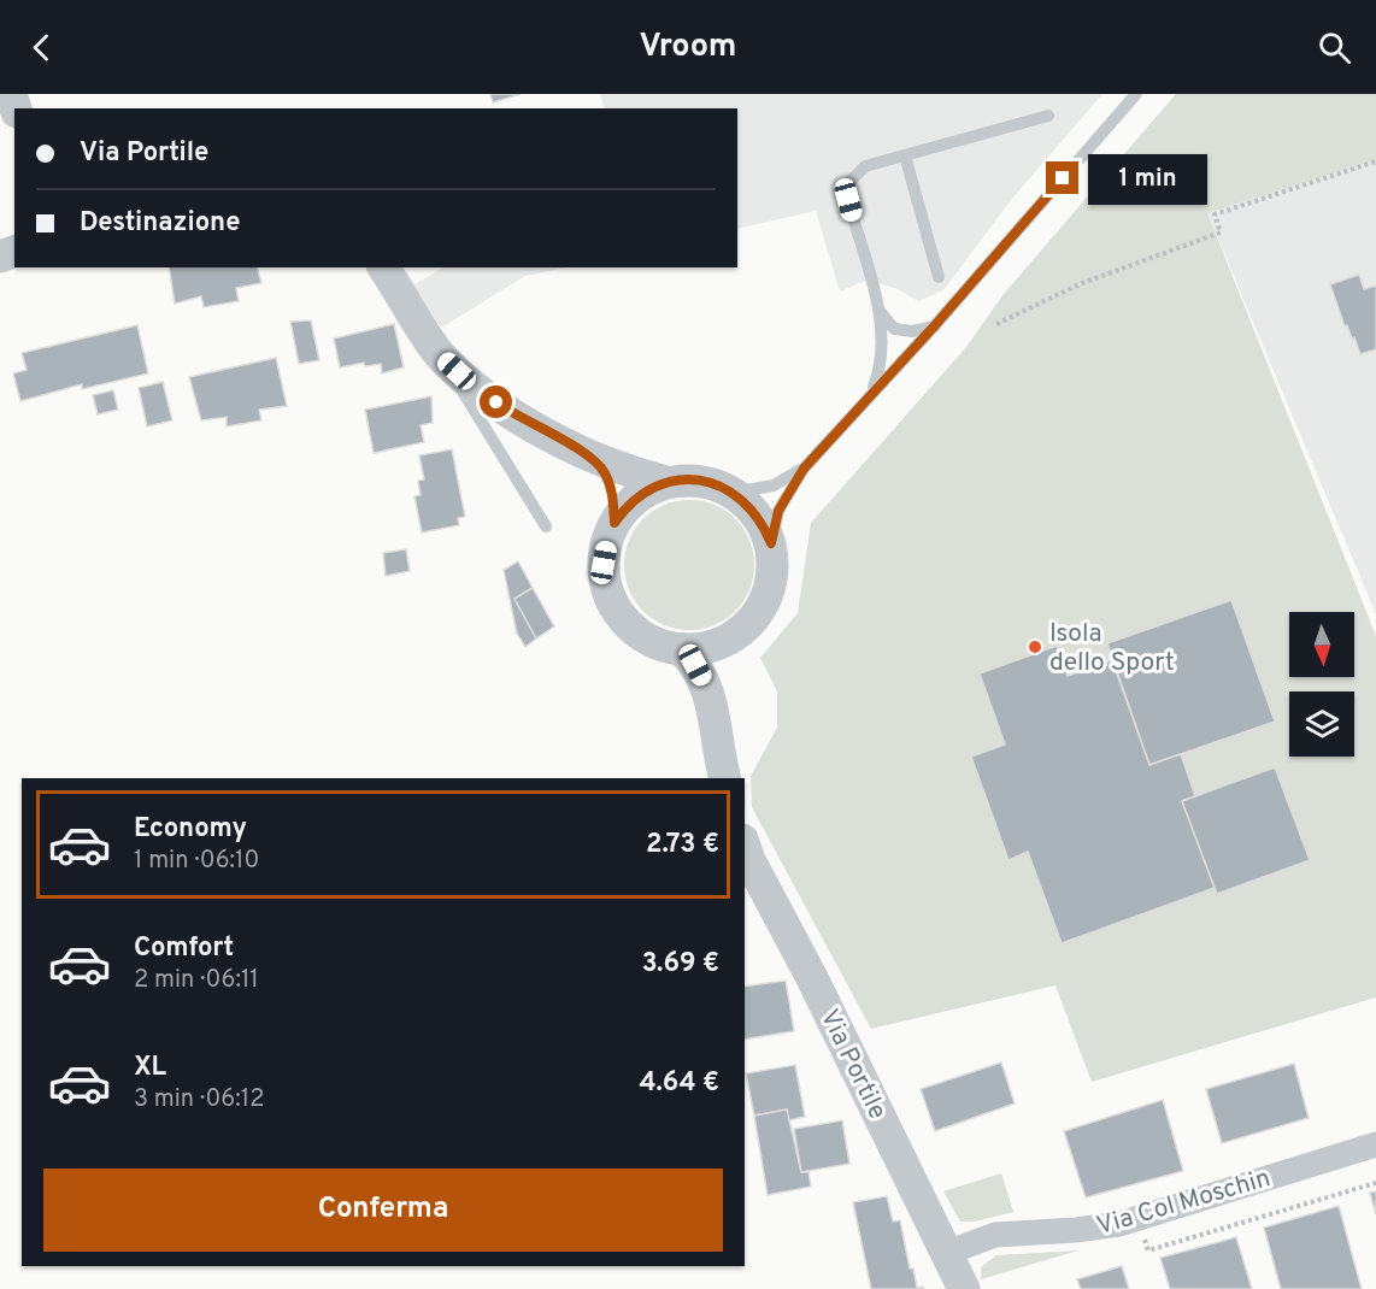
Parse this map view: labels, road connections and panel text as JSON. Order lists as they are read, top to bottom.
{
  "streets": {
    "street": ["Via Portile", "Via Col Moschin"]
  },
  "crossings": [
    ["Via Portile", "Via Col Moschin"]
  ],
  "places": ["Isola dello Sport"],
  "north": "bottom",
  "page": {
    "header": "Vroom",
    "banner": ["Via Portile", "Destinazione"],
    "bubble": "1 min",
    "list": [
      {
        "name": "Economy",
        "note": "1 min · 06:10",
        "value": "2.73 €"
      },
      {
        "name": "Comfort",
        "note": "2 min · 06:11",
        "value": "3.69 €"
      },
      {
        "name": "XL",
        "note": "3 min · 06:12",
        "value": "4.64 €"
      }
    ],
    "buttons": "Conferma"
  }
}
